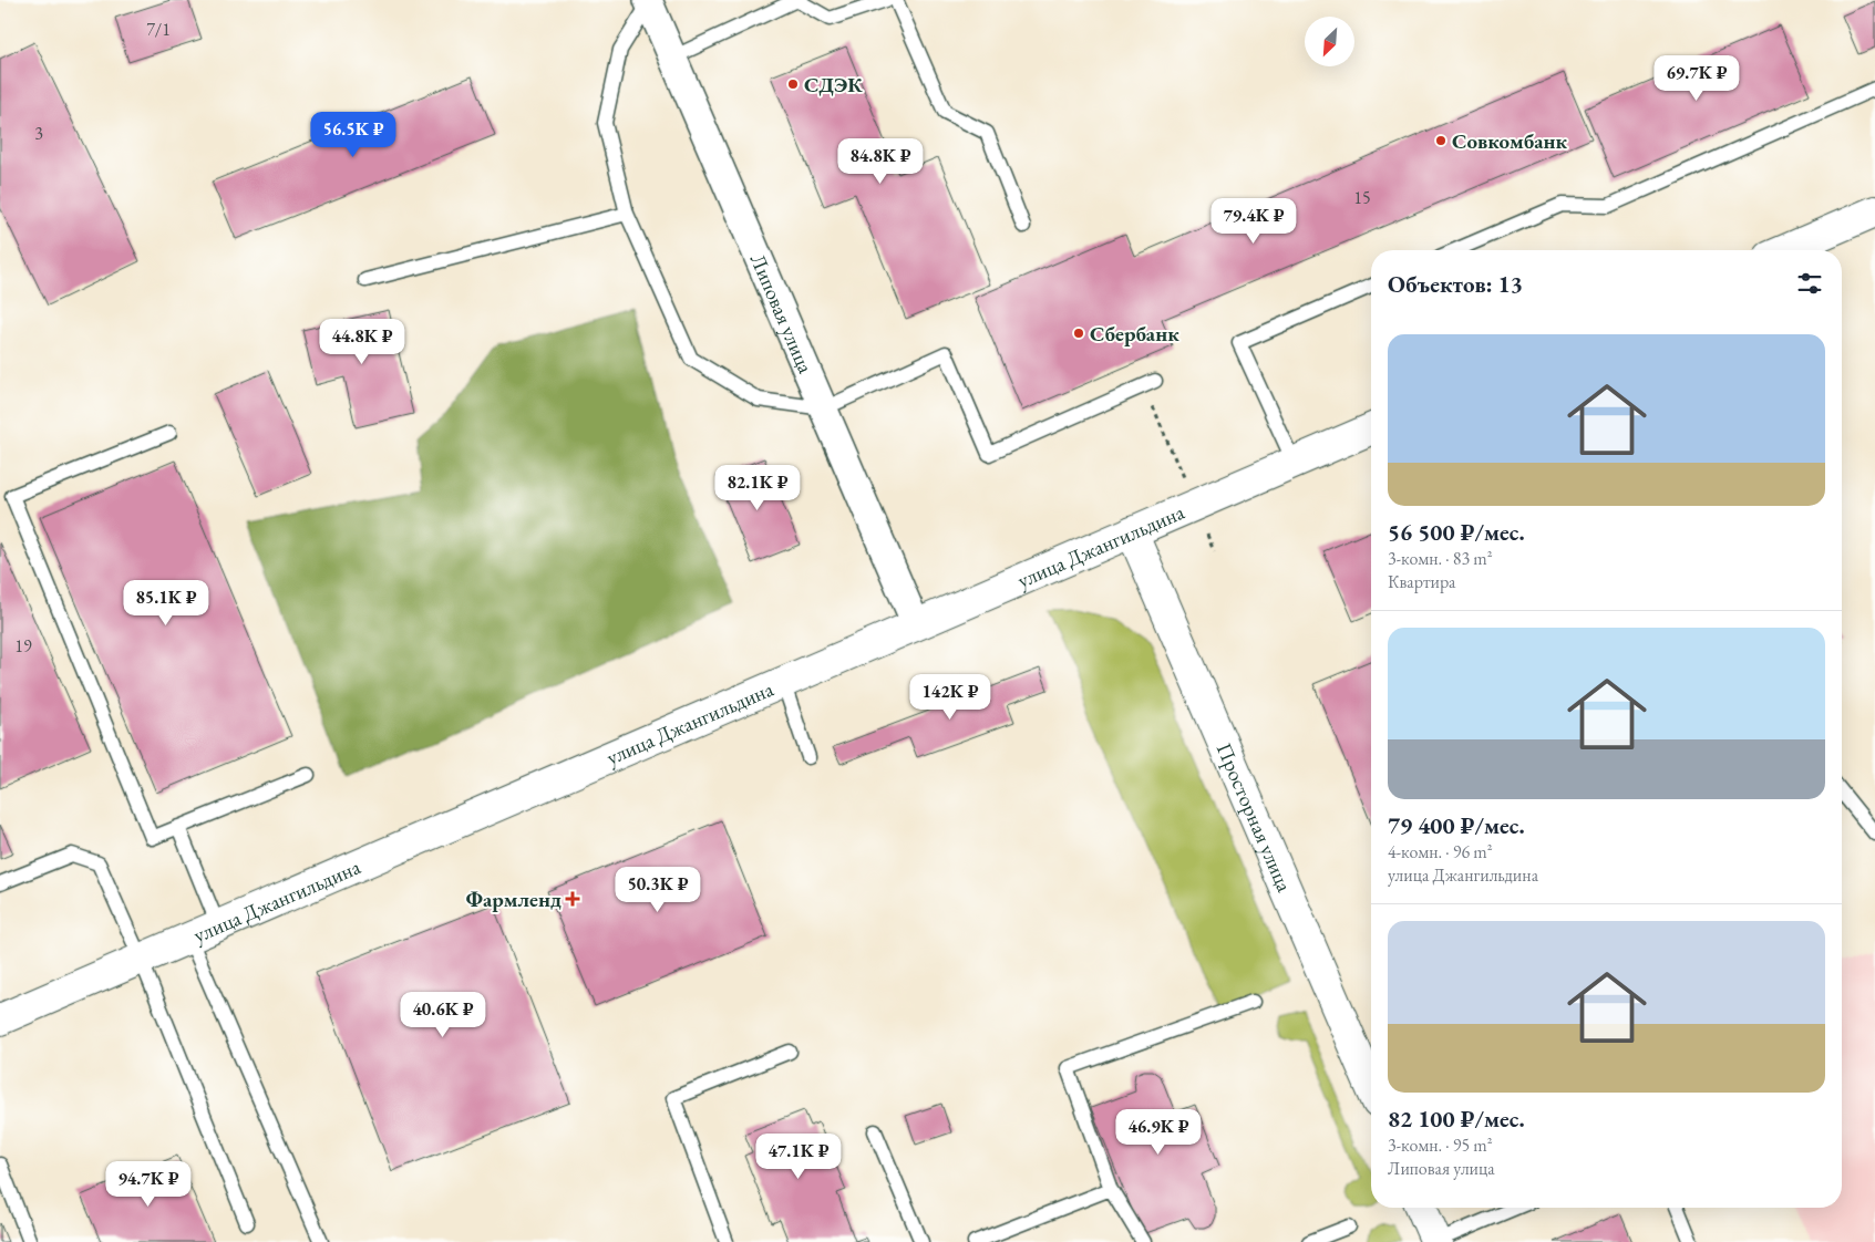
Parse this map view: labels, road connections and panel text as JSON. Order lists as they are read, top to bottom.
{
  "streets": {
    "main road": ["улица Джангильдина", "Просторная улица"],
    "street": ["Липовая улица"]
  },
  "crossings": [
    ["Липовая улица", "улица Джангильдина"],
    ["улица Джангильдина", "Просторная улица"]
  ],
  "places": {
    "other": ["СДЭК", "Совкомбанк", "Сбербанк"],
    "health": ["Фармленд"]
  },
  "house_numbers": [
    "7/1",
    "3",
    "15",
    "19"
  ],
  "north": "bottom left",
  "page": {
    "price": [
      "69.7K ₽",
      "56.5K ₽",
      "84.8K ₽",
      "79.4K ₽",
      "44.8K ₽",
      "82.1K ₽",
      "85.1K ₽",
      "142K ₽",
      "50.3K ₽",
      "40.6K ₽",
      "46.9K ₽",
      "47.1K ₽",
      "94.7K ₽"
    ],
    "heading": "Объектов: 13",
    "list": [
      {
        "name": "56 500 ₽/мес.",
        "note": "3-комн. · 83 m² · Квартира"
      },
      {
        "name": "79 400 ₽/мес.",
        "note": "4-комн. · 96 m² · улица Джангильдина"
      },
      {
        "name": "82 100 ₽/мес.",
        "note": "3-комн. · 95 m² · Липовая улица"
      }
    ]
  }
}
